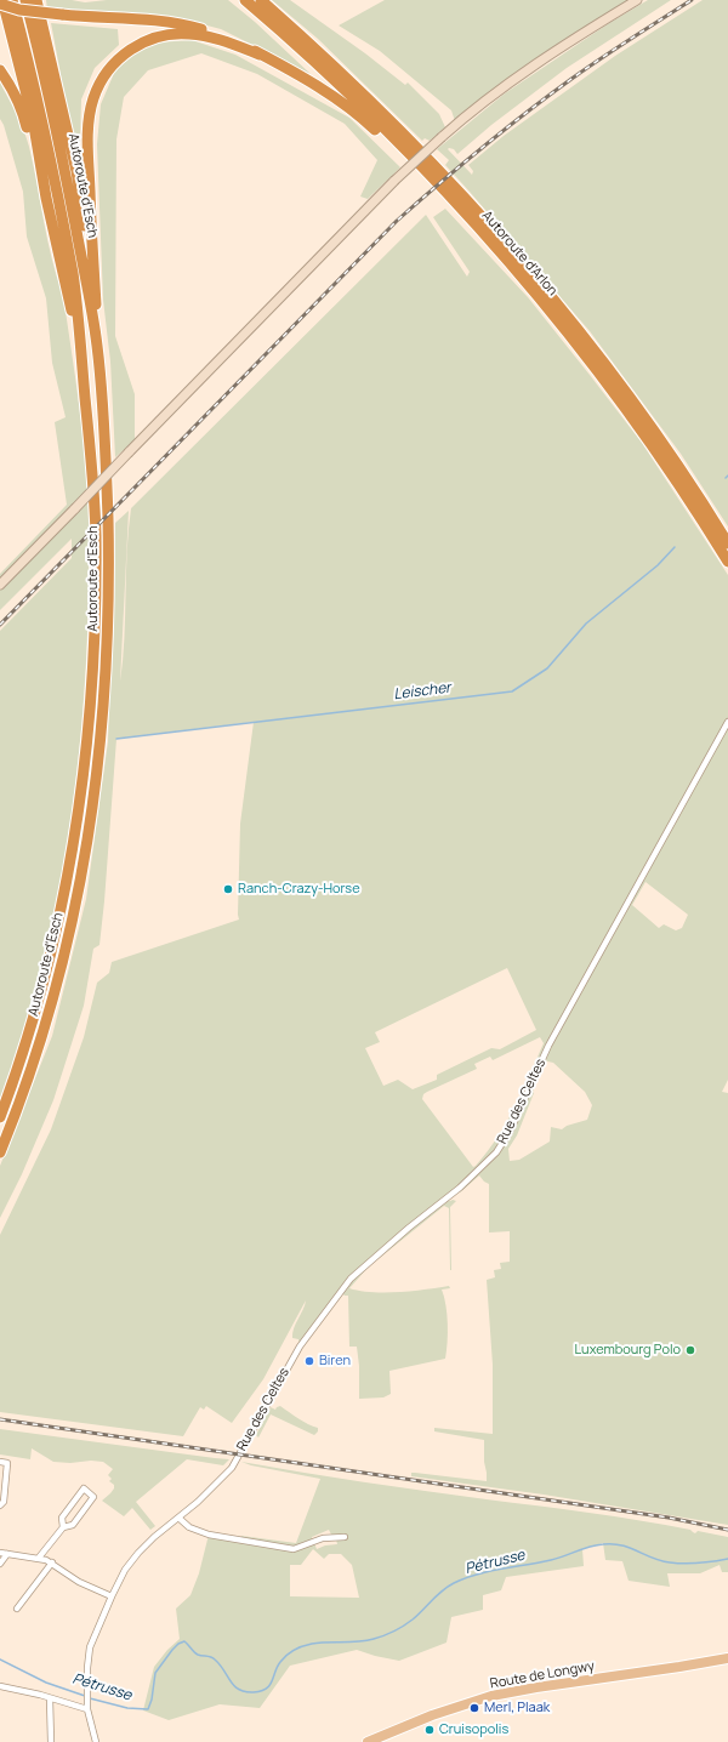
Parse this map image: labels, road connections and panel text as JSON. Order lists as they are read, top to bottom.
{
  "streets": {
    "highway": ["Autoroute d'Esch", "Autoroute d'Arlon"],
    "main road": ["Route de Longwy"],
    "street": ["Rue des Celtes"]
  },
  "water": ["Leischer", "Pétrusse"],
  "places": [
    "Ranch-Crazy-Horse",
    "Luxembourg Polo",
    "Biren",
    "Merl, Plaak",
    "Cruisopolis"
  ]
}
